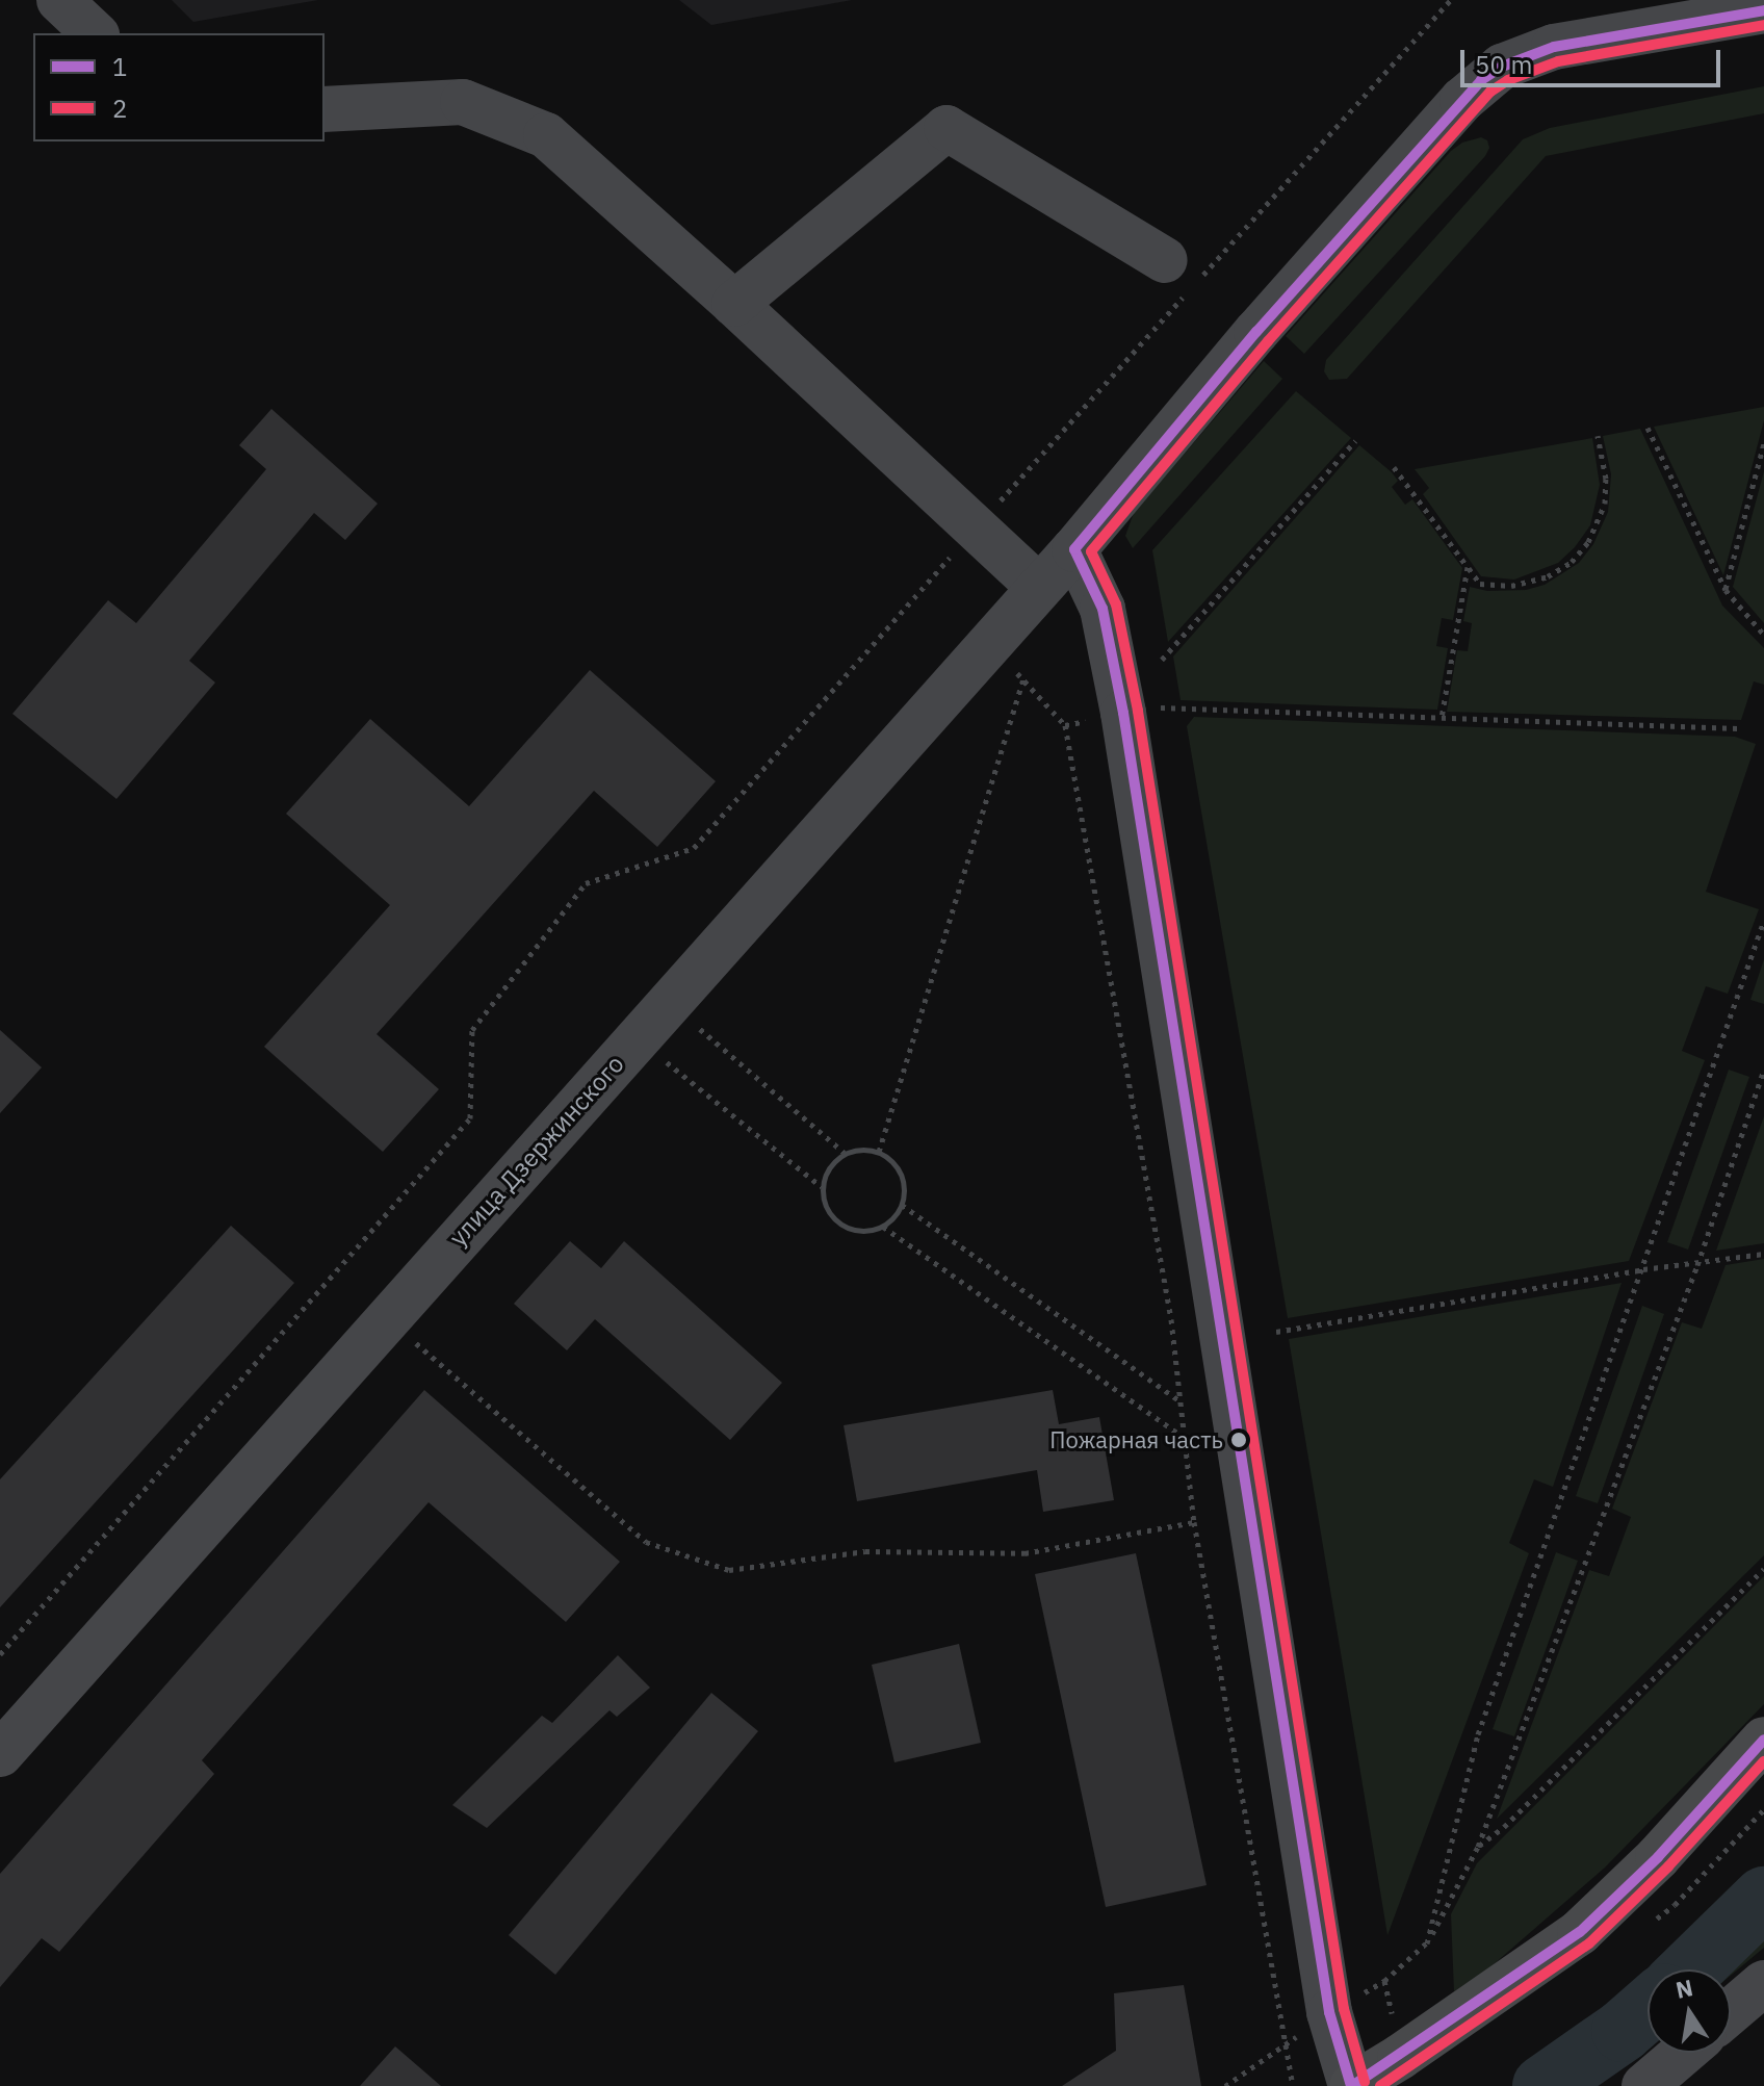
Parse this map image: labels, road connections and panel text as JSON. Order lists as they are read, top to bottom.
{
  "streets": {
    "street": ["улица Дзержинского"]
  },
  "places": ["Пожарная часть"],
  "lines": ["transit line 1", "transit line 2"],
  "legend": ["1", "2"],
  "scale_bar": "50 m",
  "north": "top"
}
